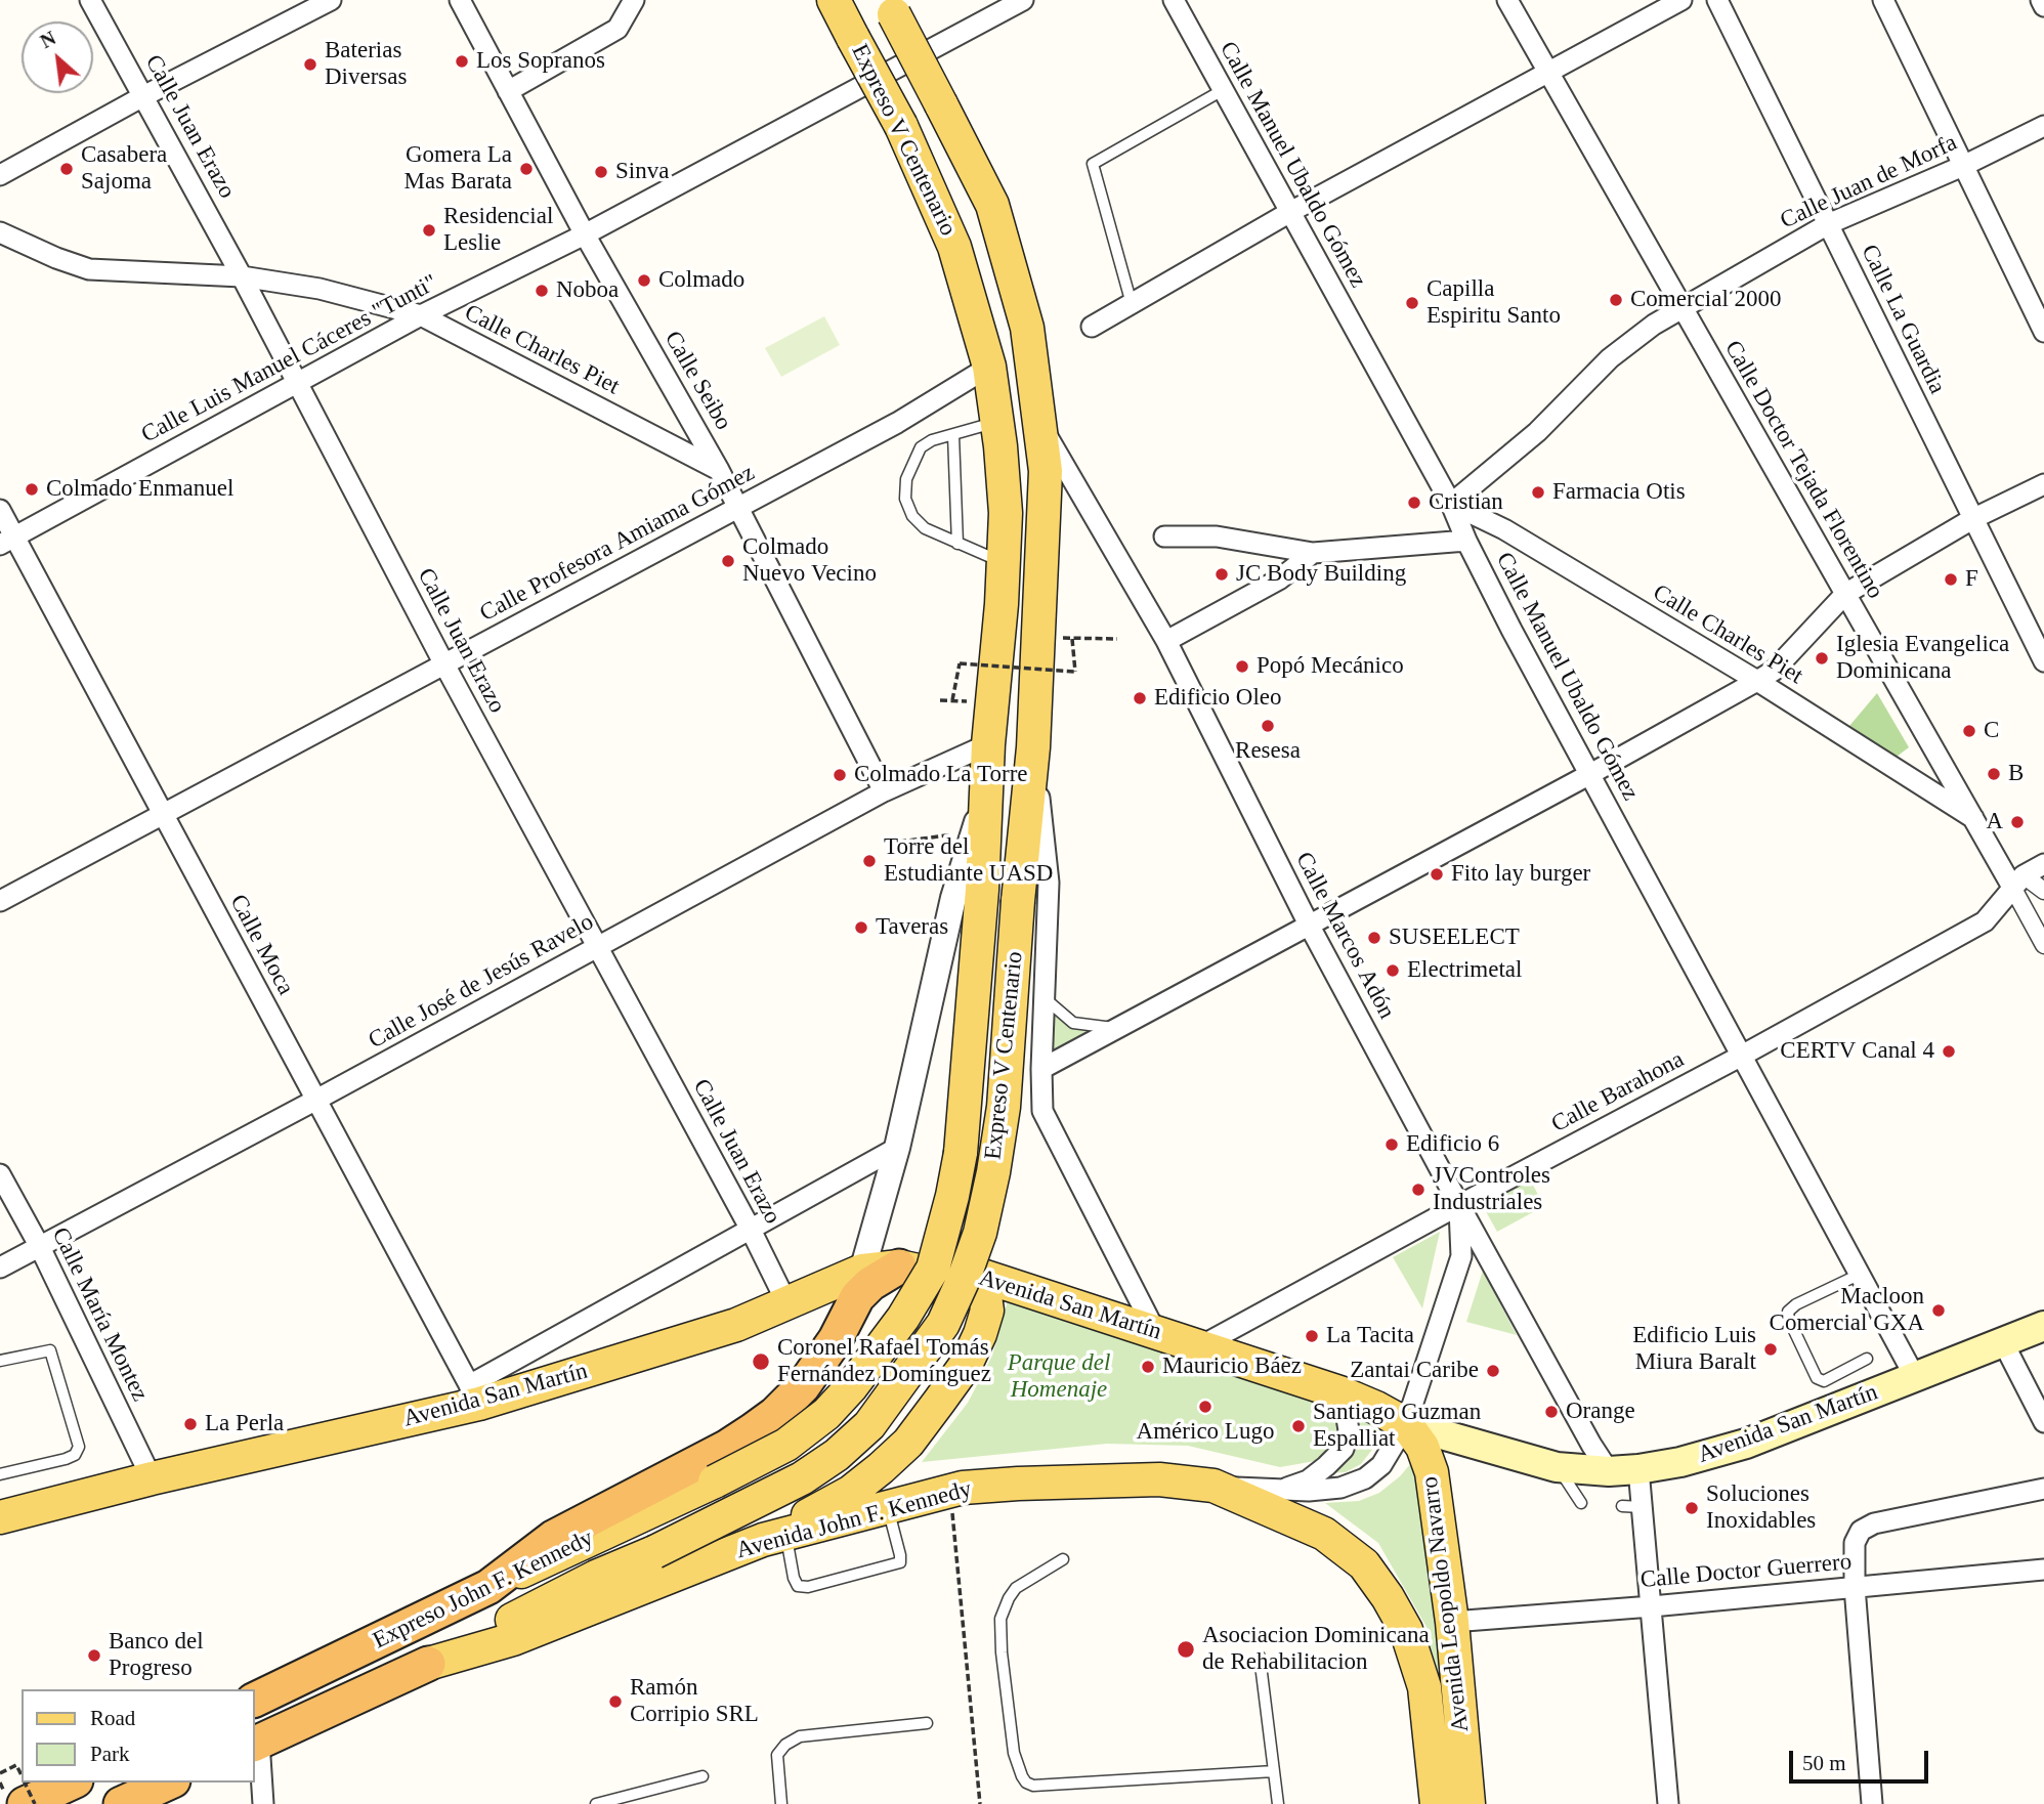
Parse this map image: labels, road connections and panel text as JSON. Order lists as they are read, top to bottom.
{
  "streets": {
    "highway": ["Expreso John F. Kennedy"],
    "main road": [
      "Expreso V Centenario",
      "Avenida San Martín",
      "Avenida John F. Kennedy",
      "Avenida Leopoldo Navarro"
    ],
    "street": [
      "Calle Juan Erazo",
      "Calle Manuel Ubaldo Gómez",
      "Calle Juan de Morfa",
      "Calle La Guardia",
      "Calle Charles Piet",
      "Calle Luis Manuel Cáceres \"Tunti\"",
      "Calle Seibo",
      "Calle Doctor Tejada Florentino",
      "Calle Profesora Amiama Gómez",
      "Calle Marcos Adón",
      "Calle Moca",
      "Calle José de Jesús Ravelo",
      "Calle Barahona",
      "Calle María Montez",
      "Calle Doctor Guerrero"
    ]
  },
  "crossings": [
    ["Calle Juan Erazo", "Calle Charles Piet"],
    ["Calle Juan Erazo", "Calle Luis Manuel Cáceres \"Tunti\""],
    ["Calle Juan Erazo", "Calle Profesora Amiama Gómez"],
    ["Calle Juan Erazo", "Calle José de Jesús Ravelo"],
    ["Calle Juan Erazo", "Avenida San Martín"],
    ["Expreso V Centenario", "Calle Profesora Amiama Gómez"],
    ["Expreso V Centenario", "Calle Marcos Adón"],
    ["Expreso V Centenario", "Calle José de Jesús Ravelo"],
    ["Expreso V Centenario", "Avenida San Martín"],
    ["Expreso V Centenario", "Expreso John F. Kennedy"],
    ["Calle Manuel Ubaldo Gómez", "Calle Juan de Morfa"],
    ["Calle Manuel Ubaldo Gómez", "Calle Charles Piet"],
    ["Calle Manuel Ubaldo Gómez", "Calle Barahona"],
    ["Calle Manuel Ubaldo Gómez", "Avenida San Martín"],
    ["Calle Juan de Morfa", "Calle La Guardia"],
    ["Calle Juan de Morfa", "Calle Charles Piet"],
    ["Calle Juan de Morfa", "Calle Doctor Tejada Florentino"],
    ["Calle Charles Piet", "Calle Luis Manuel Cáceres \"Tunti\""],
    ["Calle Charles Piet", "Calle Seibo"],
    ["Calle Charles Piet", "Calle Doctor Tejada Florentino"],
    ["Calle Luis Manuel Cáceres \"Tunti\"", "Calle Seibo"],
    ["Calle Luis Manuel Cáceres \"Tunti\"", "Calle Moca"],
    ["Calle Seibo", "Calle Profesora Amiama Gómez"],
    ["Calle Seibo", "Calle José de Jesús Ravelo"],
    ["Calle Doctor Tejada Florentino", "Calle Barahona"],
    ["Calle Profesora Amiama Gómez", "Calle Moca"],
    ["Calle Marcos Adón", "Calle Barahona"],
    ["Calle Marcos Adón", "Avenida San Martín"],
    ["Calle Moca", "Calle José de Jesús Ravelo"],
    ["Calle Moca", "Avenida San Martín"],
    ["Calle José de Jesús Ravelo", "Calle María Montez"],
    ["Calle Barahona", "Avenida San Martín"],
    ["Avenida San Martín", "Calle María Montez"],
    ["Avenida San Martín", "Avenida Leopoldo Navarro"],
    ["Avenida John F. Kennedy", "Expreso John F. Kennedy"],
    ["Avenida John F. Kennedy", "Avenida Leopoldo Navarro"],
    ["Calle Doctor Guerrero", "Avenida Leopoldo Navarro"]
  ],
  "parks": ["Parque del Homenaje"],
  "places": [
    "Los Sopranos",
    "Baterias Diversas",
    "Casabera Sajoma",
    "Gomera La Mas Barata",
    "Sinva",
    "Residencial Leslie",
    "Colmado",
    "Noboa",
    "Comercial 2000",
    "Capilla Espiritu Santo",
    "Colmado Enmanuel",
    "Farmacia Otis",
    "Cristian",
    "Colmado Nuevo Vecino",
    "JC Body Building",
    "F",
    "Iglesia Evangelica Dominicana",
    "Popó Mecánico",
    "Edificio Oleo",
    "Resesa",
    "C",
    "B",
    "Colmado La Torre",
    "A",
    "Torre del Estudiante UASD",
    "Fito lay burger",
    "Taveras",
    "SUSEELECT",
    "Electrimetal",
    "CERTV Canal 4",
    "Edificio 6",
    "JVControles Industriales",
    "Macloon Comercial GXA",
    "La Tacita",
    "Edificio Luis Miura Baralt",
    "Coronel Rafael Tomás Fernández Domínguez",
    "Mauricio Báez",
    "Zantai Caribe",
    "Américo Lugo",
    "Orange",
    "La Perla",
    "Santiago Guzman Espalliat",
    "Soluciones Inoxidables",
    "Asociacion Dominicana de Rehabilitacion",
    "Banco del Progreso",
    "Ramón Corripio SRL"
  ],
  "legend": ["Road", "Park"],
  "scale_bar": "50 m",
  "north": "top left"
}
